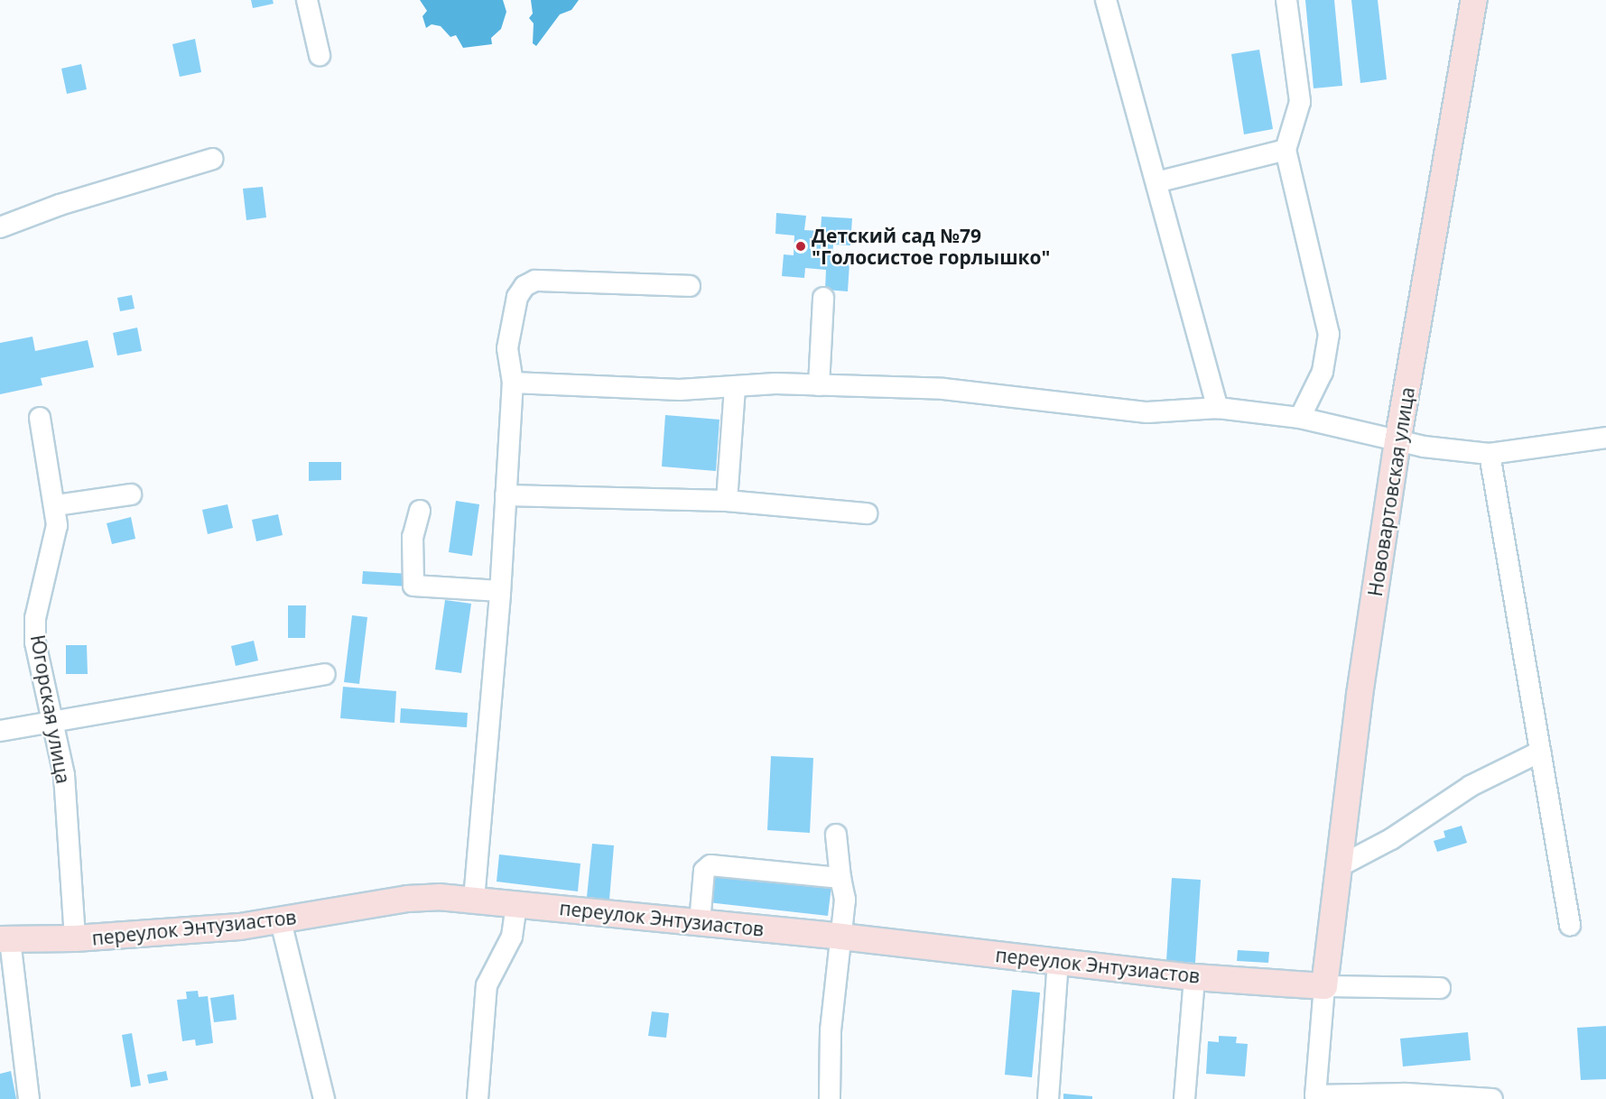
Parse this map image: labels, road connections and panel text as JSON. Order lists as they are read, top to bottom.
{
  "streets": {
    "main road": ["Нововартовская улица", "переулок Энтузиастов"],
    "street": ["Югорская улица"]
  },
  "crossings": [
    ["Нововартовская улица", "переулок Энтузиастов"],
    ["Югорская улица", "переулок Энтузиастов"]
  ],
  "places": ["Детский сад №79 \"Голосистое горлышко\""]
}
